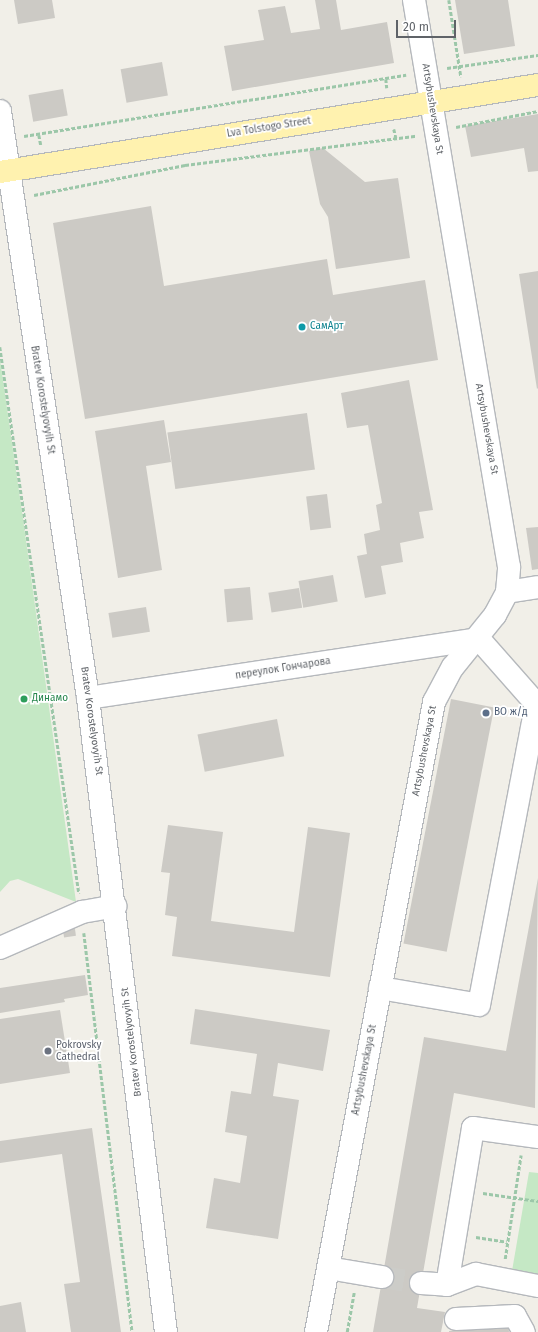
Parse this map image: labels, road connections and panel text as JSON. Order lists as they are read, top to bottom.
{
  "streets": {
    "main road": ["Lva Tolstogo Street"],
    "street": ["Artsybushevskaya St", "Bratev Korostelyovyih St", "переулок Гончарова"]
  },
  "crossings": [
    ["Artsybushevskaya St", "Lva Tolstogo Street"],
    ["Artsybushevskaya St", "переулок Гончарова"],
    ["Lva Tolstogo Street", "Bratev Korostelyovyih St"],
    ["Bratev Korostelyovyih St", "переулок Гончарова"]
  ],
  "places": [
    "СамАрт",
    "Динамо",
    "ВО ж/д",
    "Pokrovsky Cathedral"
  ],
  "scale_bar": "20 m"
}
